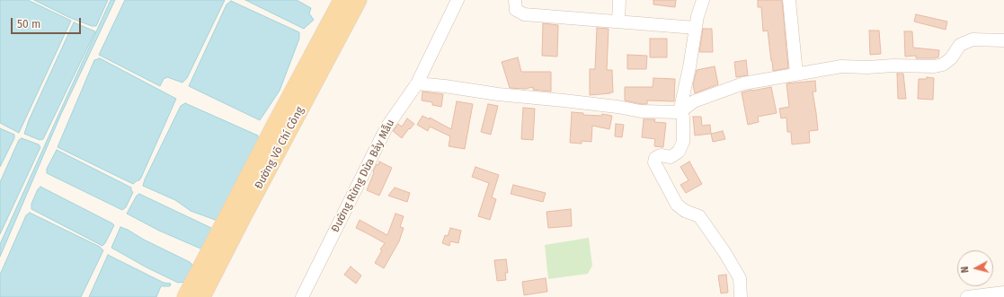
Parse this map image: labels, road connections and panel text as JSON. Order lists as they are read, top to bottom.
{
  "streets": {
    "main road": ["Đường Võ Chí Công"],
    "street": ["Đường Rừng Dừa Bảy Mẫu"]
  },
  "scale_bar": "50 m",
  "north": "left"
}
